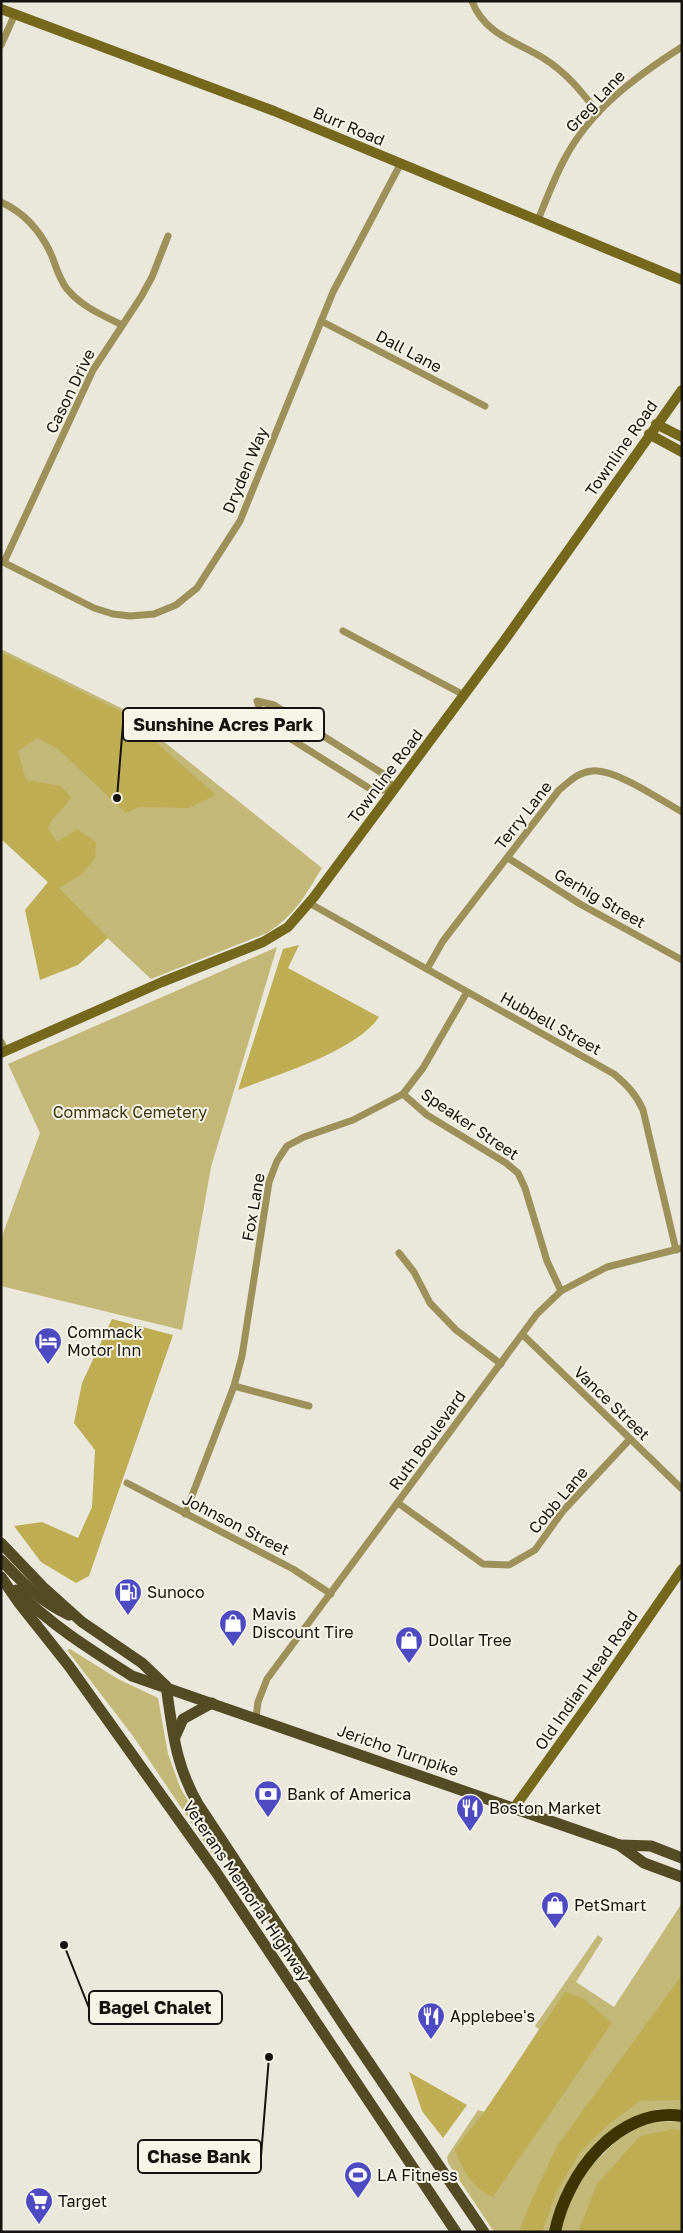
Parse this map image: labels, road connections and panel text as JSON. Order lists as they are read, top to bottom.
{
  "streets": {
    "main road": ["Jericho Turnpike", "Veterans Memorial Highway"],
    "street": [
      "Greg Lane",
      "Burr Road",
      "Dall Lane",
      "Cason Drive",
      "Townline Road",
      "Dryden Way",
      "Terry Lane",
      "Gerhig Street",
      "Hubbell Street",
      "Speaker Street",
      "Fox Lane",
      "Vance Street",
      "Ruth Boulevard",
      "Cobb Lane",
      "Johnson Street",
      "Old Indian Head Road"
    ]
  },
  "crossings": [
    ["Greg Lane", "Burr Road"],
    ["Burr Road", "Dryden Way"],
    ["Dall Lane", "Dryden Way"],
    ["Cason Drive", "Dryden Way"],
    ["Townline Road", "Hubbell Street"],
    ["Terry Lane", "Gerhig Street"],
    ["Terry Lane", "Hubbell Street"],
    ["Hubbell Street", "Fox Lane"],
    ["Hubbell Street", "Ruth Boulevard"],
    ["Speaker Street", "Fox Lane"],
    ["Speaker Street", "Ruth Boulevard"],
    ["Fox Lane", "Johnson Street"],
    ["Vance Street", "Ruth Boulevard"],
    ["Vance Street", "Cobb Lane"],
    ["Ruth Boulevard", "Cobb Lane"],
    ["Ruth Boulevard", "Johnson Street"],
    ["Ruth Boulevard", "Jericho Turnpike"],
    ["Old Indian Head Road", "Jericho Turnpike"],
    ["Jericho Turnpike", "Veterans Memorial Highway"]
  ],
  "parks": ["Commack Cemetery"],
  "places": {
    "other": ["Sunshine Acres Park", "Bagel Chalet", "Chase Bank"],
    "hotel": ["Commack Motor Inn"],
    "fuel station": ["Sunoco"],
    "shop": ["Mavis Discount Tire", "Dollar Tree", "PetSmart"],
    "bank": ["Bank of America"],
    "restaurant": ["Boston Market", "Applebee's"],
    "sports": ["LA Fitness"],
    "supermarket": ["Target"]
  }
}
